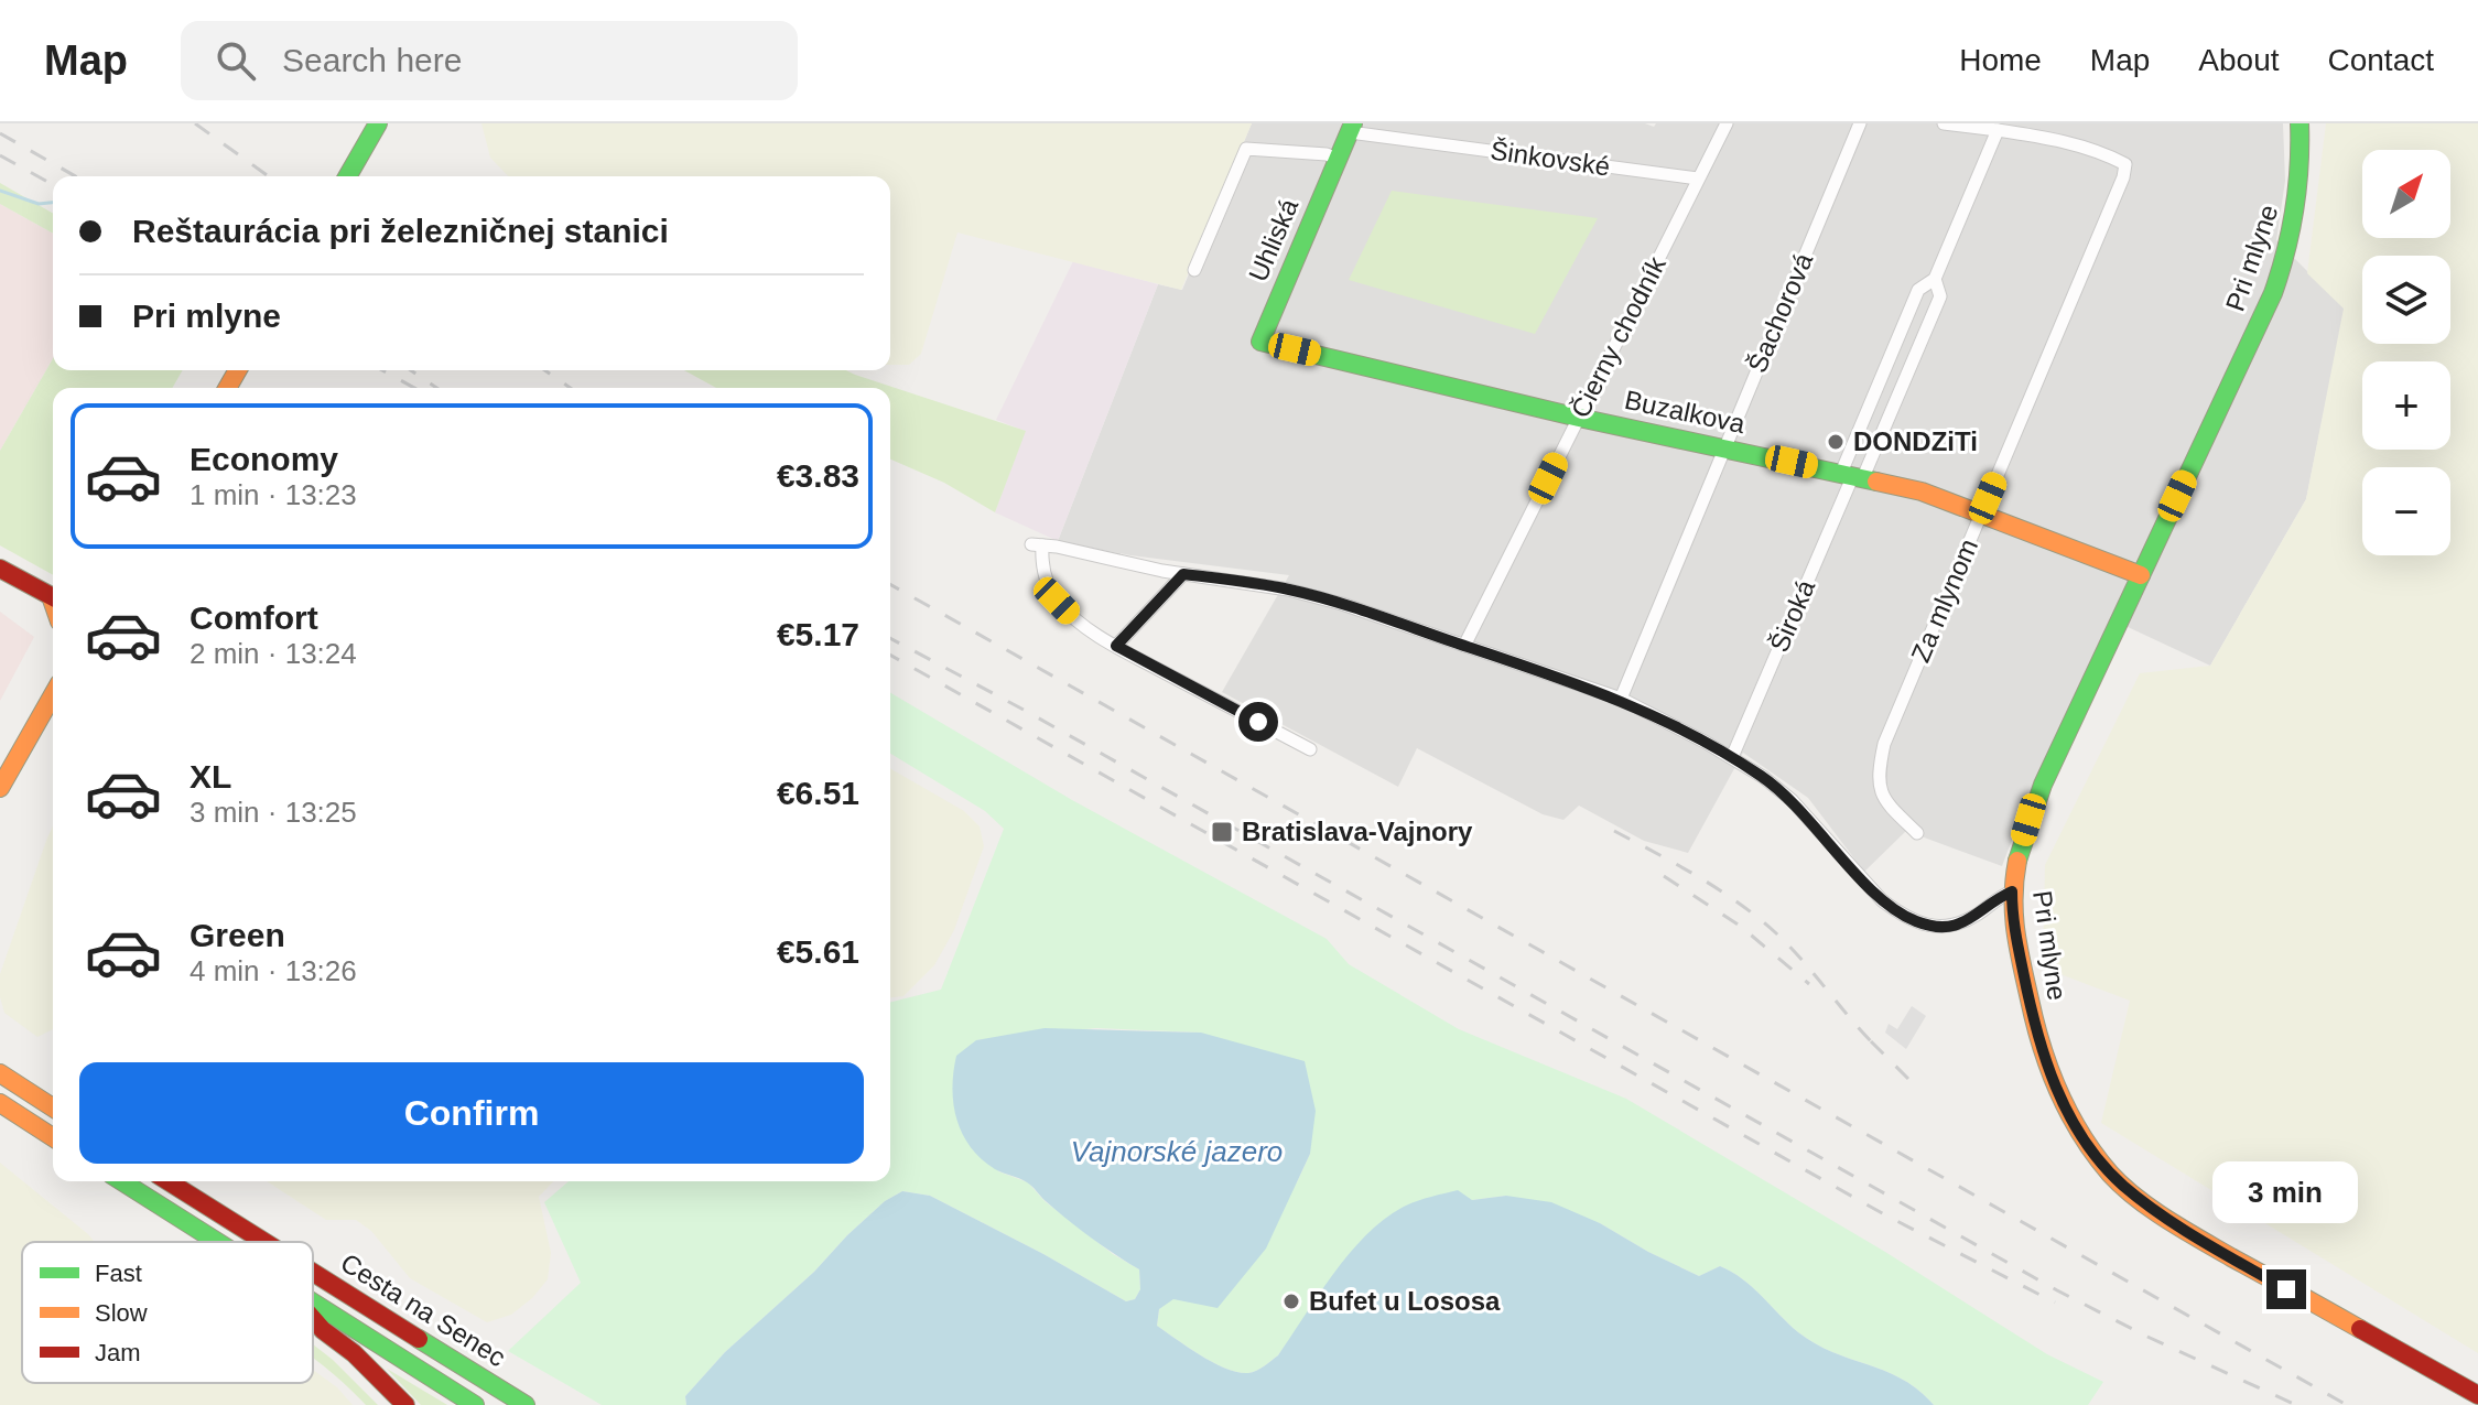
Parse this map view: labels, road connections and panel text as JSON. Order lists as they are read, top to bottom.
{
  "streets": {
    "main road": [
      "Uhliská",
      "Pri mlyne",
      "Buzalkova",
      "Cesta na Senec"
    ],
    "street": [
      "Šinkovské",
      "Šachorová",
      "Čierny chodník",
      "Za mlynom",
      "Široká"
    ]
  },
  "crossings": [
    ["Šinkovské", "Uhliská"],
    ["Šinkovské", "Čierny chodník"],
    ["Uhliská", "Buzalkova"],
    ["Pri mlyne", "Buzalkova"],
    ["Šachorová", "Buzalkova"],
    ["Čierny chodník", "Buzalkova"],
    ["Buzalkova", "Za mlynom"],
    ["Buzalkova", "Široká"],
    ["Za mlynom", "Široká"]
  ],
  "water": ["Vajnorské jazero"],
  "places": {
    "other": ["DONDZiTi", "Bufet u Lososa"],
    "transit": ["Bratislava-Vajnory"]
  },
  "legend": ["Fast", "Slow", "Jam"],
  "north": "top right",
  "page": {
    "header": "Map",
    "search": "Search here",
    "nav": [
      "Home",
      "Map",
      "About",
      "Contact"
    ],
    "map_buttons": ["+", "−"],
    "banner": ["Reštaurácia pri železničnej stanici", "Pri mlyne"],
    "list": [
      {
        "name": "Economy",
        "note": "1 min · 13:23",
        "value": "€3.83"
      },
      {
        "name": "Comfort",
        "note": "2 min · 13:24",
        "value": "€5.17"
      },
      {
        "name": "XL",
        "note": "3 min · 13:25",
        "value": "€6.51"
      },
      {
        "name": "Green",
        "note": "4 min · 13:26",
        "value": "€5.61"
      }
    ],
    "buttons": "Confirm",
    "bubble": "3 min"
  }
}
